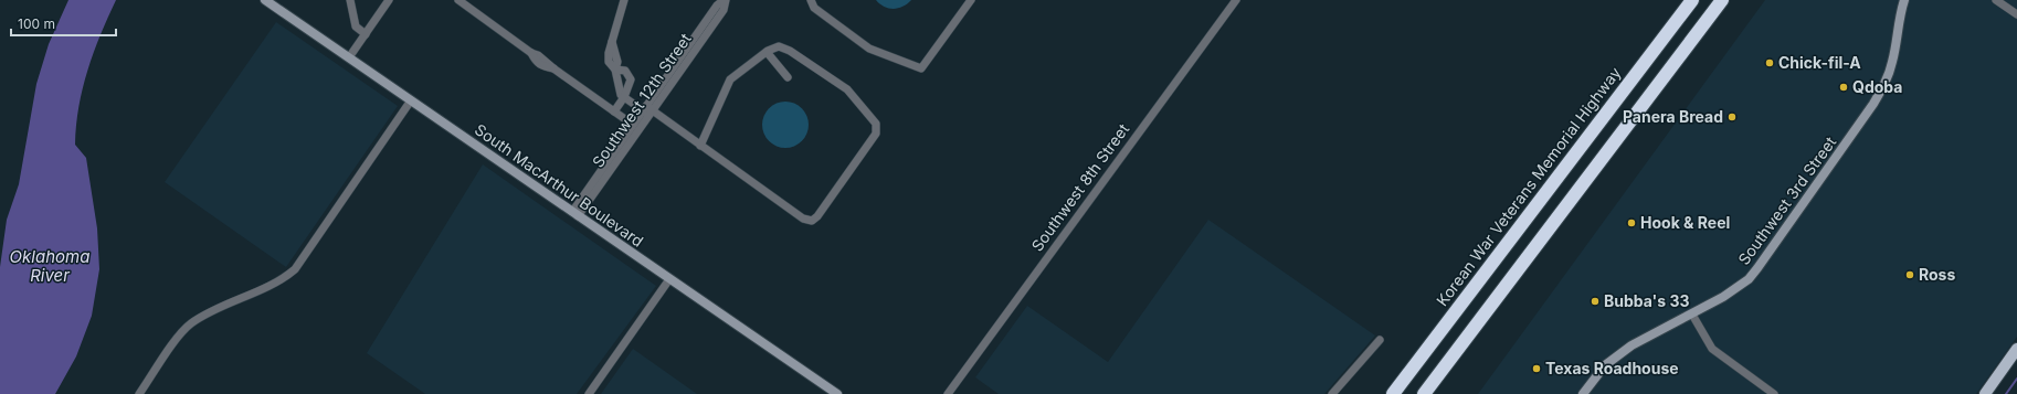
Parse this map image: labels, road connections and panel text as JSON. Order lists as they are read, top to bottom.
{
  "streets": {
    "highway": ["Korean War Veterans Memorial Highway"],
    "main road": ["South MacArthur Boulevard", "Southwest 3rd Street"],
    "street": ["Southwest 12th Street", "Southwest 8th Street"]
  },
  "crossings": [
    ["Southwest 12th Street", "South MacArthur Boulevard"]
  ],
  "water": ["Oklahoma River"],
  "places": [
    "Chick-fil-A",
    "Qdoba",
    "Panera Bread",
    "Hook & Reel",
    "Ross",
    "Bubba's 33",
    "Texas Roadhouse"
  ],
  "scale_bar": "100 m"
}
